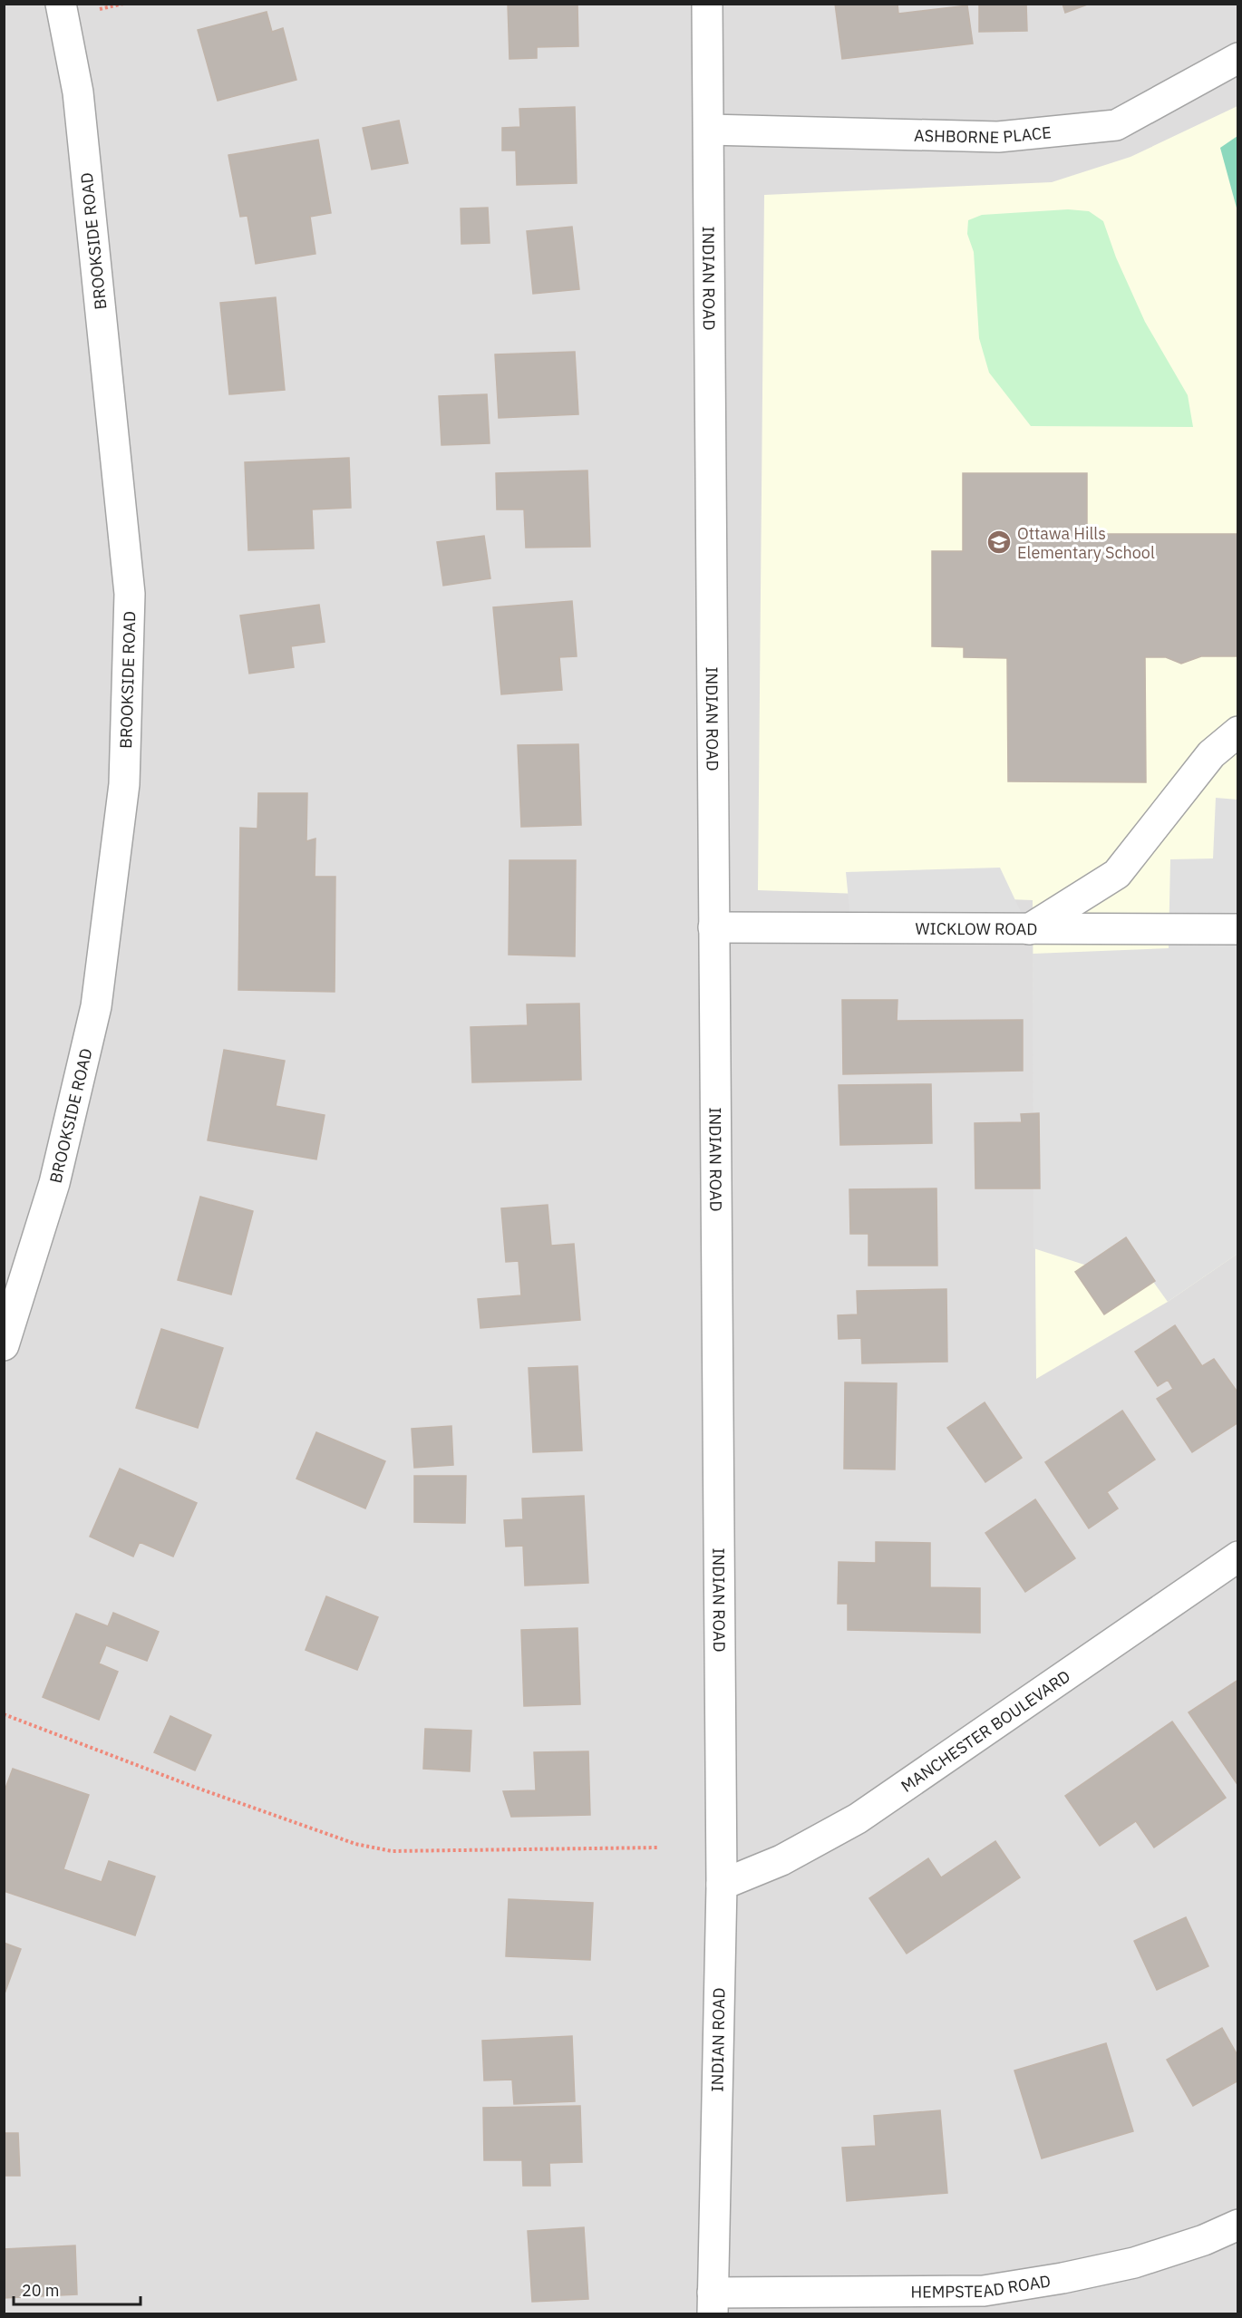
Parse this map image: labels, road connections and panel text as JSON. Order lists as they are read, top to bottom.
{
  "streets": {
    "street": [
      "ASHBORNE PLACE",
      "BROOKSIDE ROAD",
      "INDIAN ROAD",
      "WICKLOW ROAD",
      "MANCHESTER BOULEVARD",
      "HEMPSTEAD ROAD"
    ]
  },
  "crossings": [
    ["ASHBORNE PLACE", "INDIAN ROAD"],
    ["INDIAN ROAD", "WICKLOW ROAD"],
    ["INDIAN ROAD", "MANCHESTER BOULEVARD"],
    ["INDIAN ROAD", "HEMPSTEAD ROAD"]
  ],
  "places": {
    "school or university": ["Ottawa Hills Elementary School"]
  },
  "scale_bar": "20 m"
}
